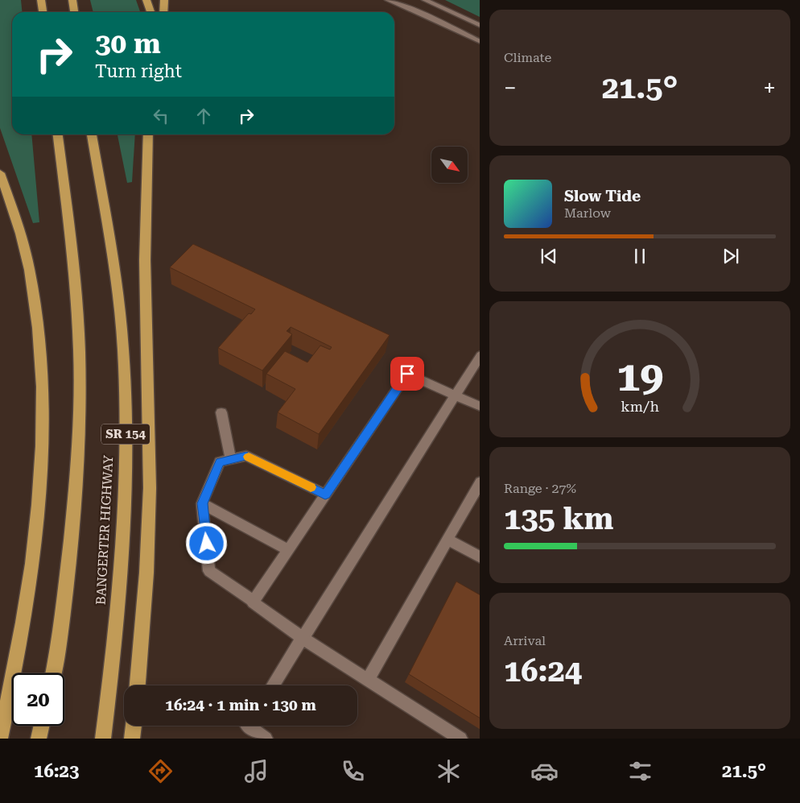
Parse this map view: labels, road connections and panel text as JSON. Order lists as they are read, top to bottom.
{
  "streets": {
    "highway": ["SR 154", "BANGERTER HIGHWAY"]
  },
  "north": "bottom right",
  "page": {
    "tile": [
      "Climate",
      ["Range · 27%", "135 km"],
      ["Arrival", "16:24"]
    ],
    "turn": ["30 m", "Turn right"],
    "heat": ["−", "21.5°", "+"],
    "song": ["Slow Tide", "Marlow"],
    "limit": "20",
    "trip": "16:24 · 1 min · 130 m",
    "tabs": ["16:23", "21.5°"],
    "gauge": ["19", "km/h"]
  }
}
